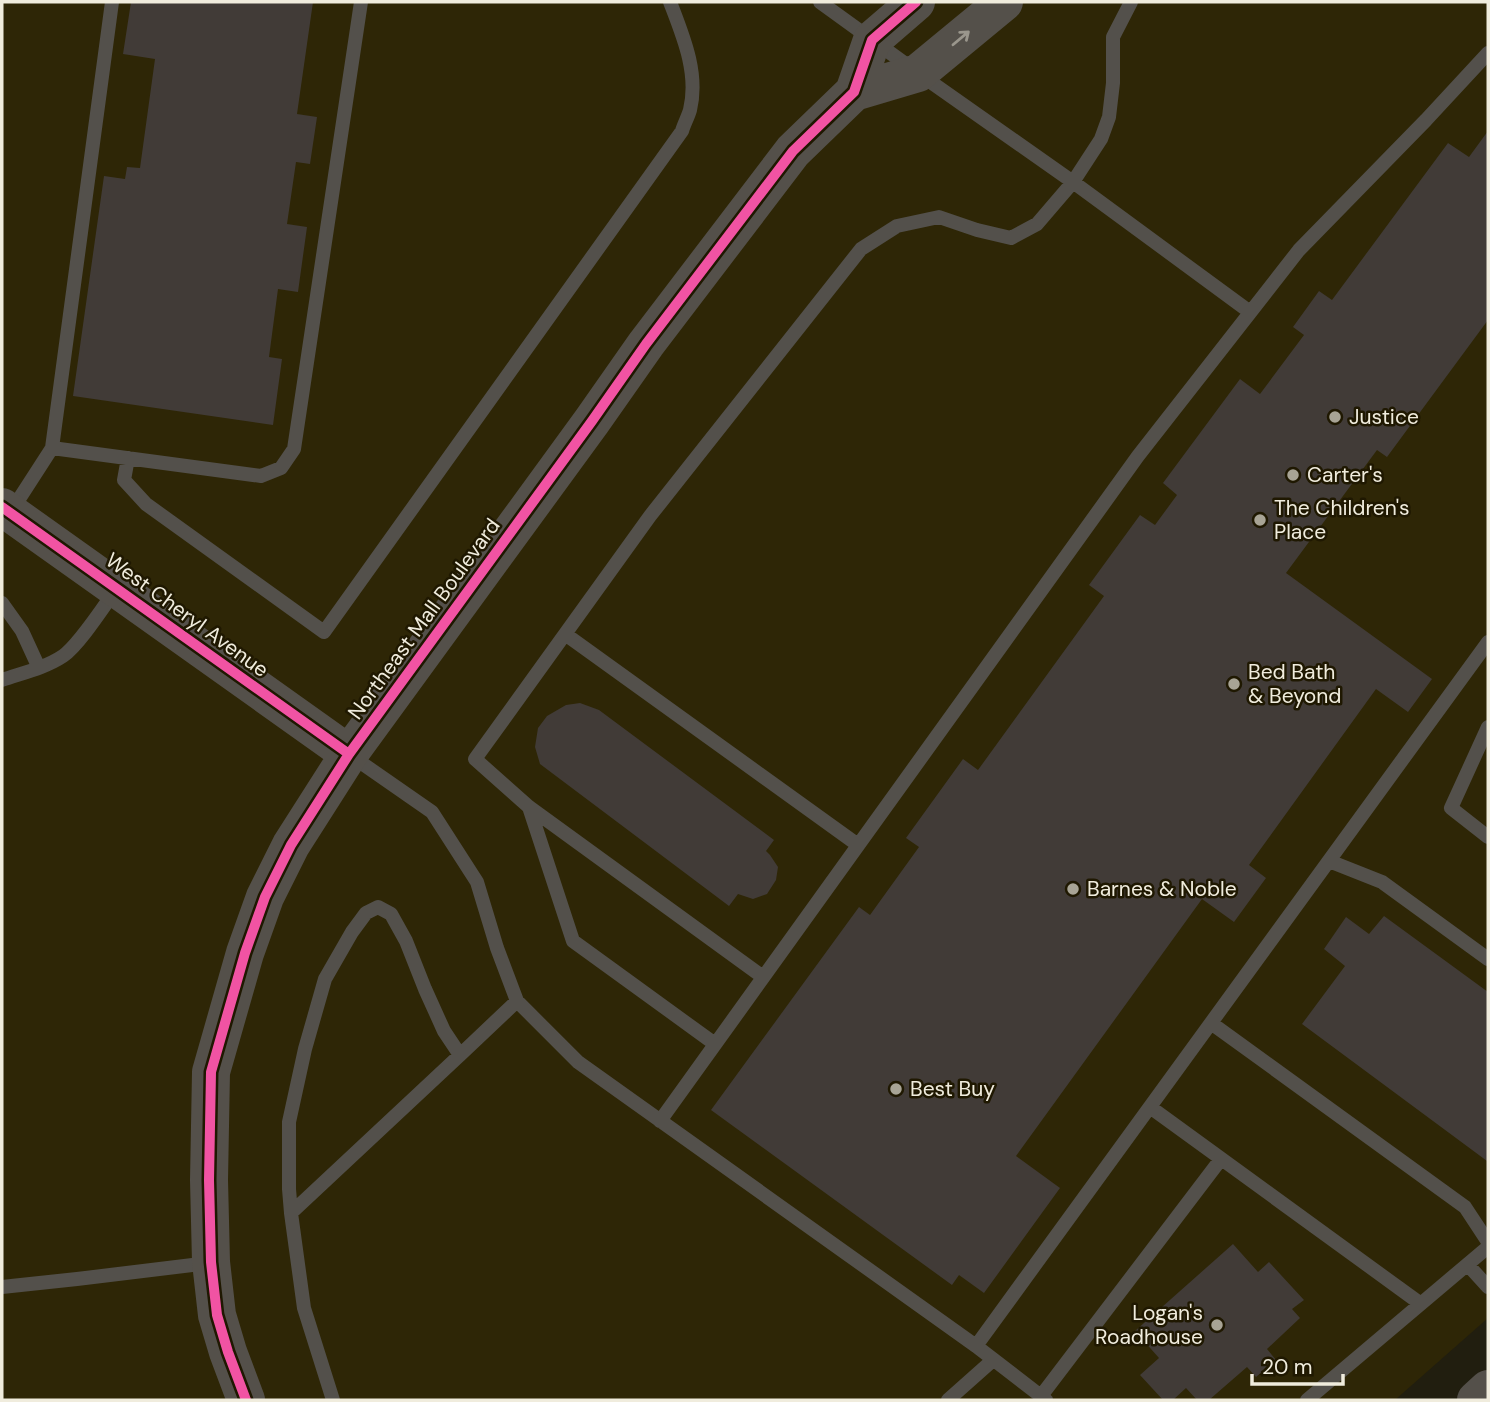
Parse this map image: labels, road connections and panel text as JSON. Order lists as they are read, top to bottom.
{
  "streets": {
    "street": ["West Cheryl Avenue", "Northeast Mall Boulevard"]
  },
  "crossings": [
    ["West Cheryl Avenue", "Northeast Mall Boulevard"]
  ],
  "places": [
    "Justice",
    "Carter's",
    "The Children's Place",
    "Bed Bath & Beyond",
    "Barnes & Noble",
    "Best Buy",
    "Logan's Roadhouse"
  ],
  "scale_bar": "20 m"
}
